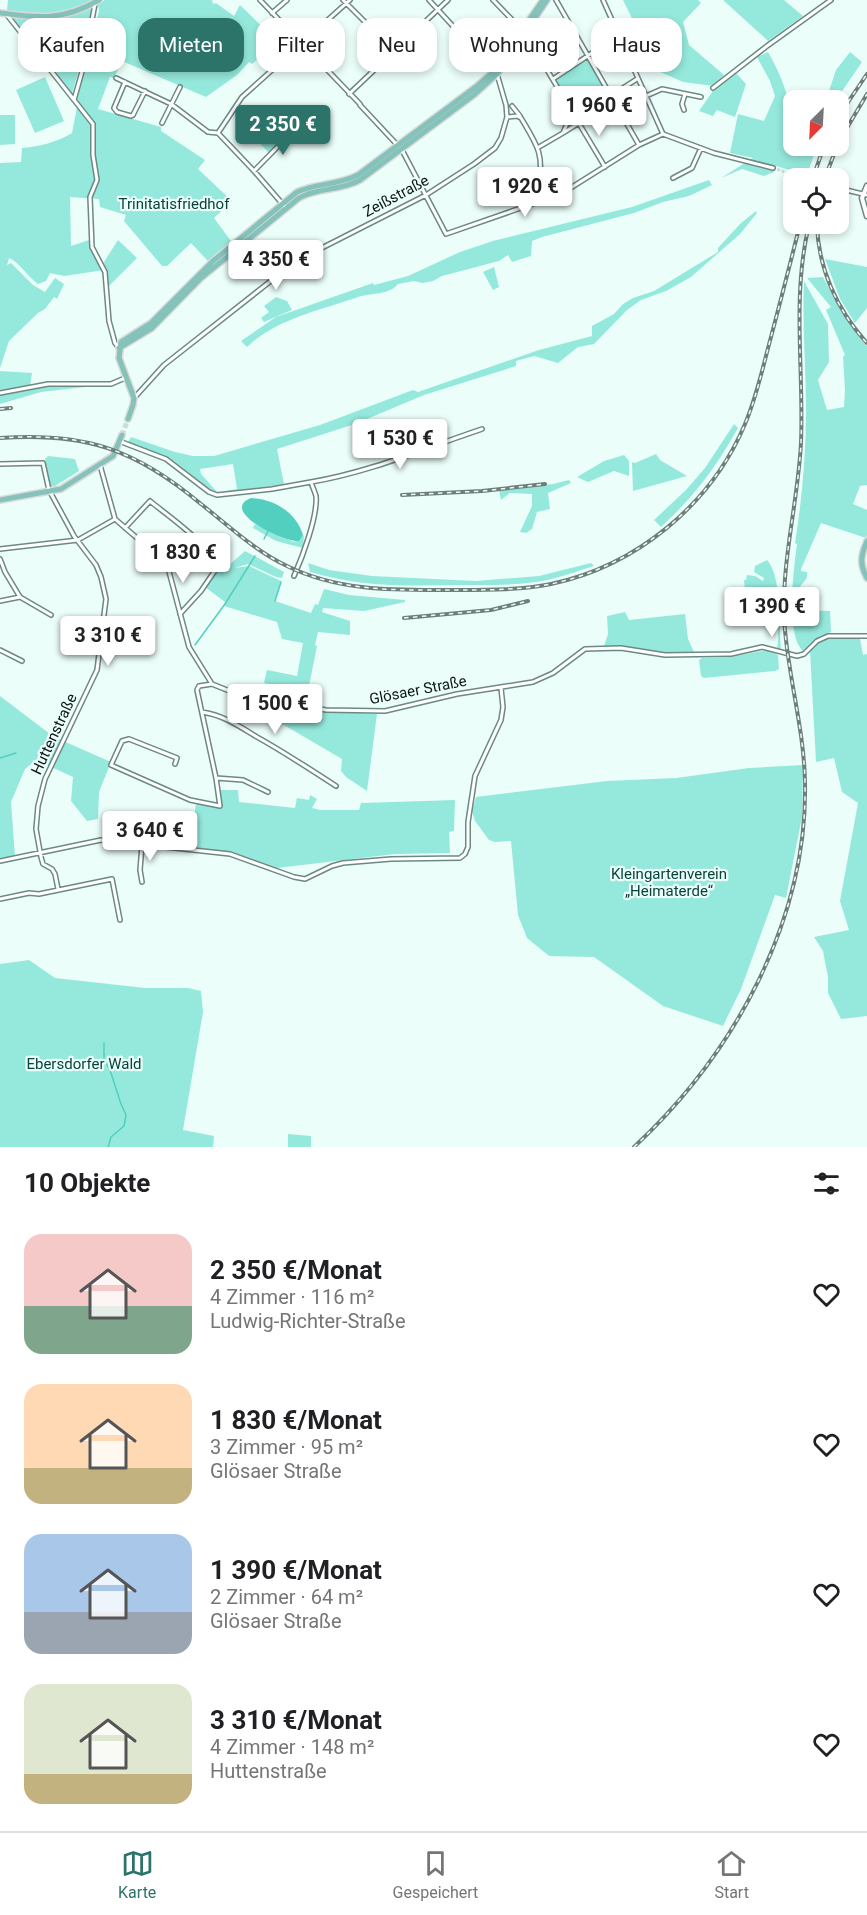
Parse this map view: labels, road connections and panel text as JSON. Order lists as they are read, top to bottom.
{
  "streets": {
    "street": ["Zeißstraße", "Glösaer Straße", "Huttenstraße"]
  },
  "parks": ["Trinitatisfriedhof", "Kleingartenverein „Heimaterde“", "Ebersdorfer Wald"],
  "north": "bottom left",
  "page": {
    "chip": [
      "Kaufen",
      "Mieten",
      "Filter",
      "Neu",
      "Wohnung",
      "Haus"
    ],
    "price": [
      "1 960 €",
      "2 350 €",
      "1 920 €",
      "4 350 €",
      "1 530 €",
      "1 830 €",
      "1 390 €",
      "3 310 €",
      "1 500 €",
      "3 640 €"
    ],
    "heading": "10 Objekte",
    "list": [
      {
        "name": "2 350 €/Monat",
        "note": "4 Zimmer · 116 m² · Ludwig-Richter-Straße"
      },
      {
        "name": "1 830 €/Monat",
        "note": "3 Zimmer · 95 m² · Glösaer Straße"
      },
      {
        "name": "1 390 €/Monat",
        "note": "2 Zimmer · 64 m² · Glösaer Straße"
      },
      {
        "name": "3 310 €/Monat",
        "note": "4 Zimmer · 148 m² · Huttenstraße"
      }
    ],
    "tabs": ["Karte", "Gespeichert", "Start"]
  }
}
